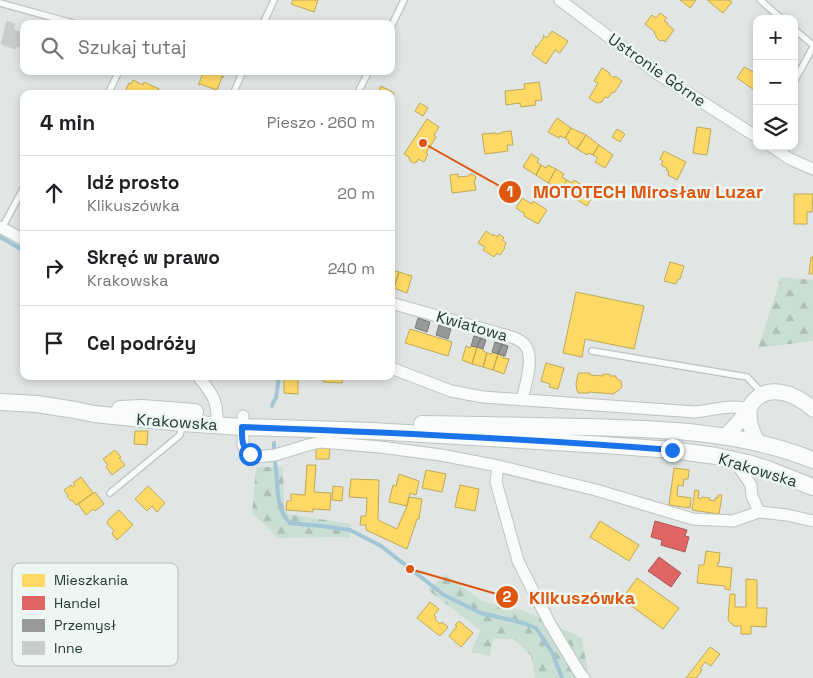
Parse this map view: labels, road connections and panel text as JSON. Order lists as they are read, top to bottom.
{
  "streets": {
    "main road": ["Krakowska"],
    "street": ["Ustronie Górne", "Kwiatowa"]
  },
  "places": ["MOTOTECH Mirosław Luzar", "Klikuszówka"],
  "legend": [
    "Mieszkania",
    "Handel",
    "Przemysł",
    "Inne"
  ],
  "page": {
    "map_buttons": ["+", "−"],
    "search": "Szukaj tutaj",
    "heading": ["4 min", "Pieszo · 260 m"],
    "list": [
      ["Idź prosto", "Klikuszówka", "20 m"],
      ["Skręć w prawo", "Krakowska", "240 m"],
      "Cel podróży"
    ]
  }
}
